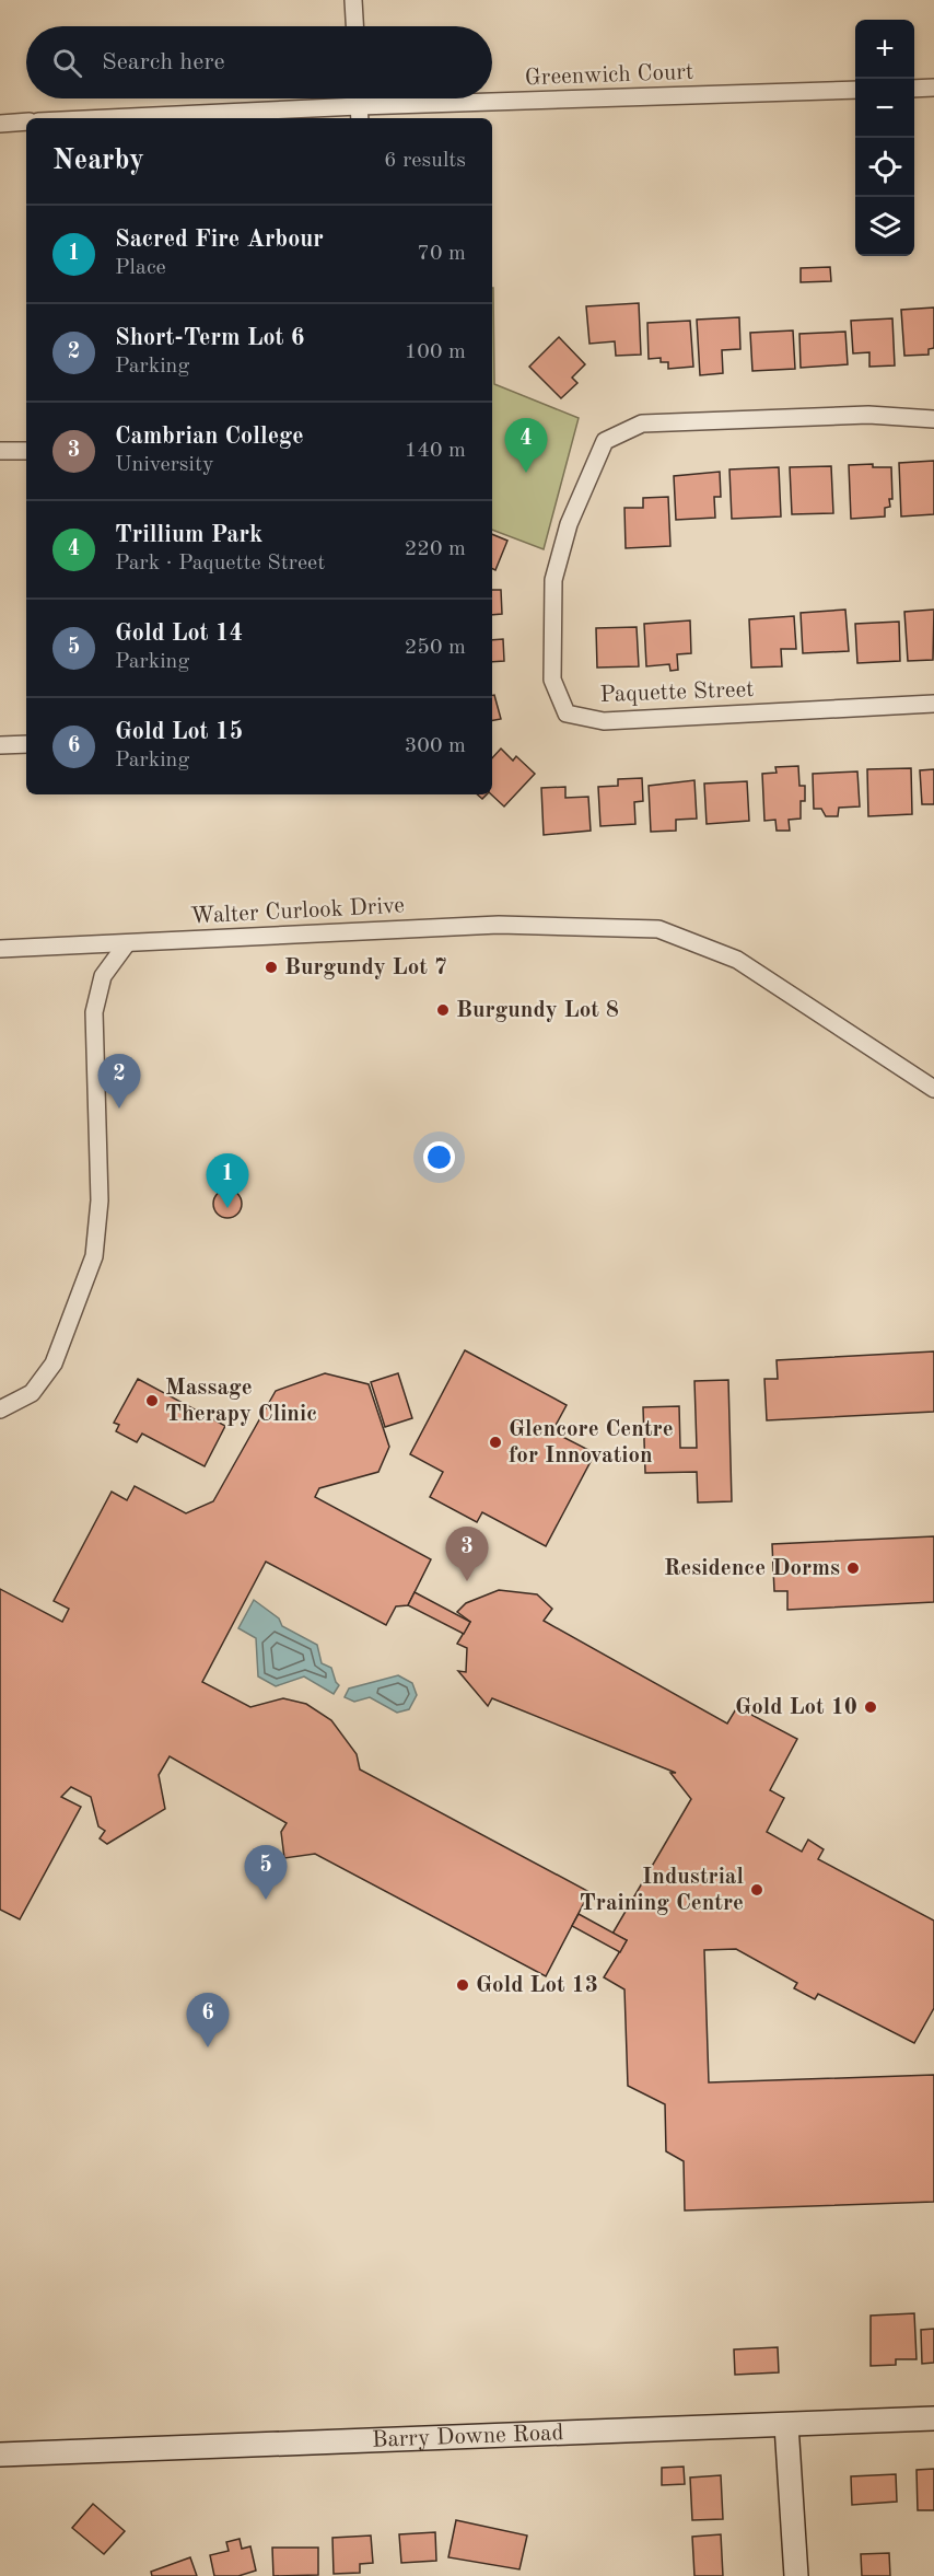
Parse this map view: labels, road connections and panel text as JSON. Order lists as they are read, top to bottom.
{
  "streets": {
    "main road": ["Barry Downe Road"],
    "street": ["Greenwich Court", "Paquette Street", "Walter Curlook Drive"]
  },
  "places": [
    "Burgundy Lot 7",
    "Burgundy Lot 8",
    "Massage Therapy Clinic",
    "Glencore Centre for Innovation",
    "Residence Dorms",
    "Gold Lot 10",
    "Industrial Training Centre",
    "Gold Lot 13"
  ],
  "page": {
    "map_buttons": ["+", "−"],
    "search": "Search here",
    "heading": ["Nearby", "6 results"],
    "list": [
      {
        "mark": "1",
        "name": "Sacred Fire Arbour",
        "note": "Place",
        "value": "70 m"
      },
      {
        "mark": "2",
        "name": "Short-Term Lot 6",
        "note": "Parking",
        "value": "100 m"
      },
      {
        "mark": "3",
        "name": "Cambrian College",
        "note": "University",
        "value": "140 m"
      },
      {
        "mark": "4",
        "name": "Trillium Park",
        "note": "Park · Paquette Street",
        "value": "220 m"
      },
      {
        "mark": "5",
        "name": "Gold Lot 14",
        "note": "Parking",
        "value": "250 m"
      },
      {
        "mark": "6",
        "name": "Gold Lot 15",
        "note": "Parking",
        "value": "300 m"
      }
    ],
    "pins": [
      "4",
      "2",
      "1",
      "3",
      "5",
      "6"
    ]
  }
}
